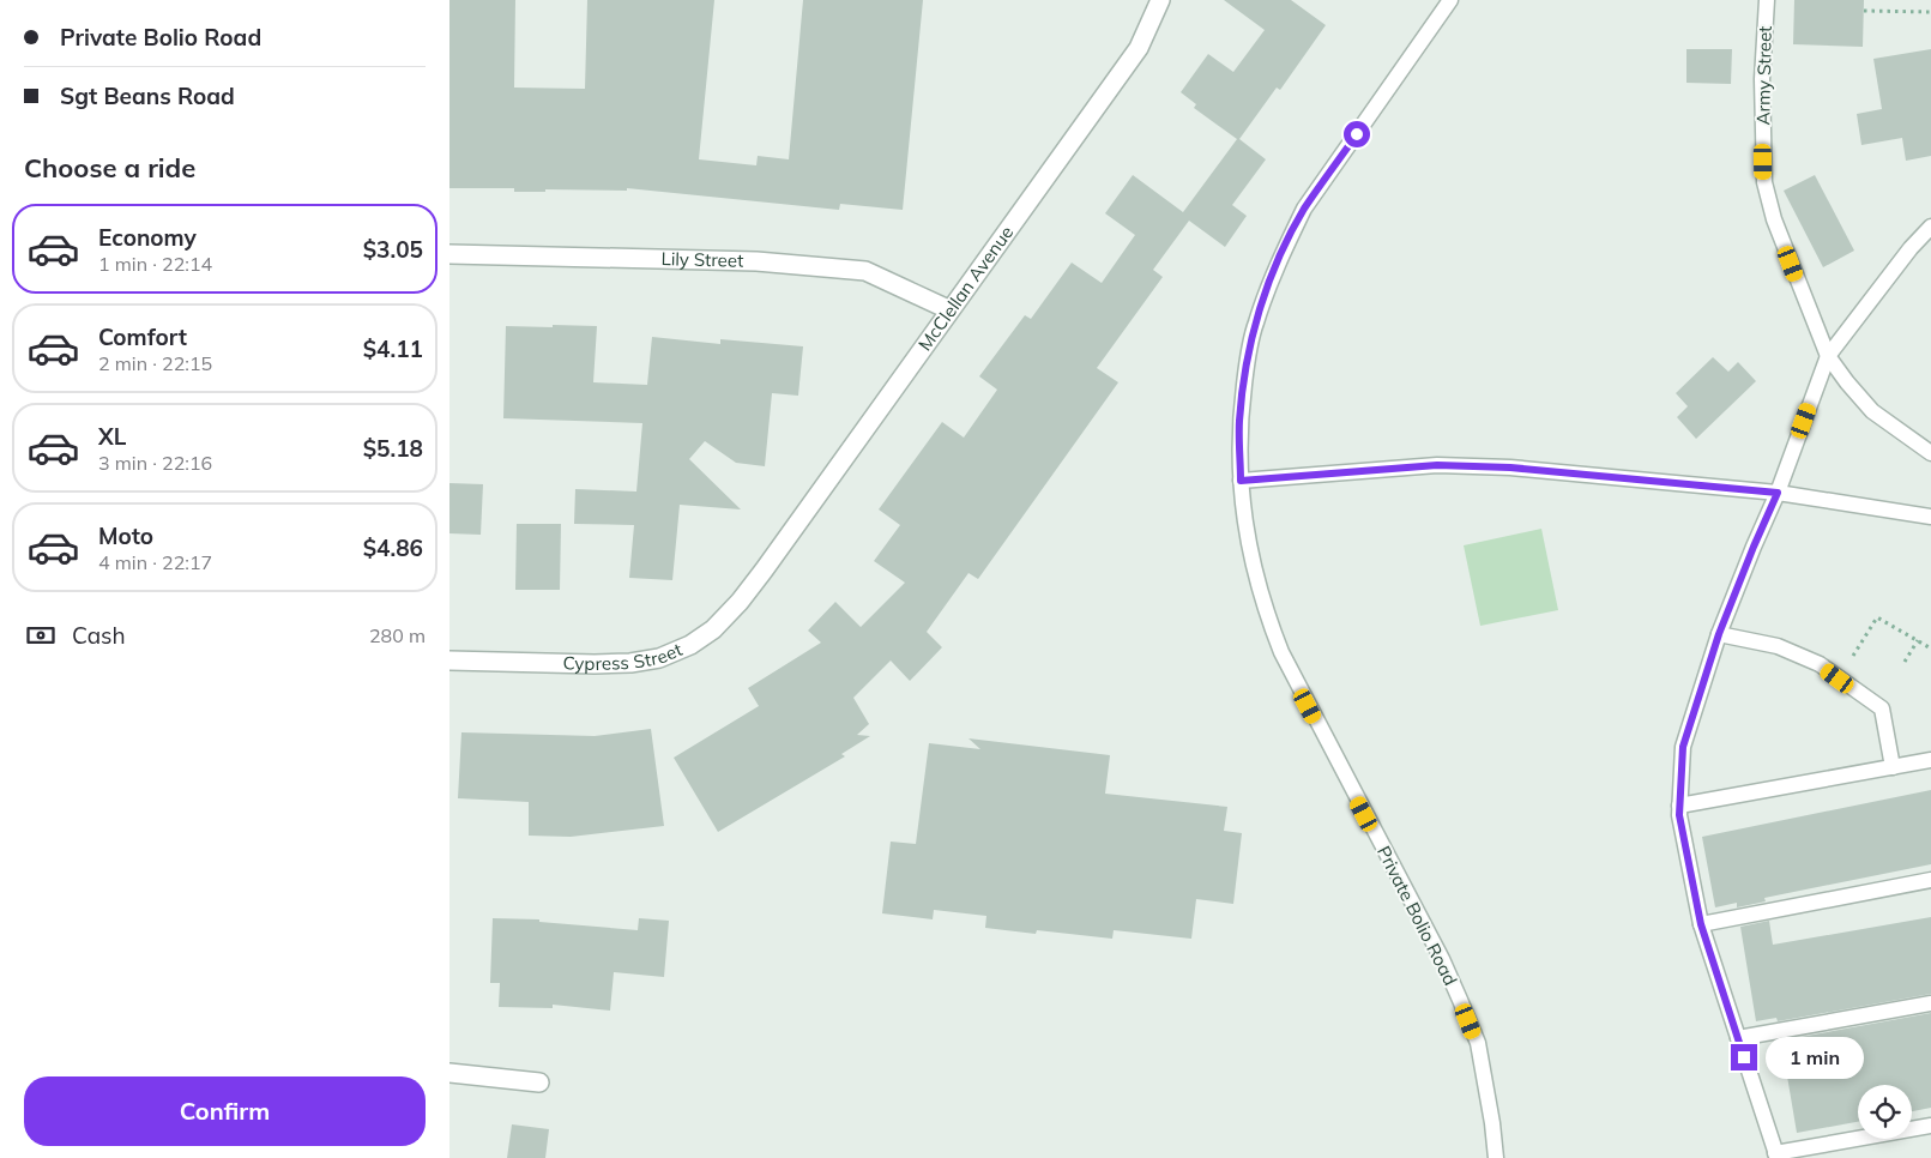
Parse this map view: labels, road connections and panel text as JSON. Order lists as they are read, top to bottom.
{
  "streets": {
    "street": ["Lily Street", "McClellan Avenue", "Cypress Street"],
    "lane": ["Army Street", "Private Bolio Road"]
  },
  "crossings": [
    ["Lily Street", "McClellan Avenue"],
    ["McClellan Avenue", "Cypress Street"]
  ],
  "page": {
    "banner": ["Private Bolio Road", "Sgt Beans Road"],
    "heading": "Choose a ride",
    "list": [
      {
        "name": "Economy",
        "note": "1 min · 22:14",
        "value": "$3.05"
      },
      {
        "name": "Comfort",
        "note": "2 min · 22:15",
        "value": "$4.11"
      },
      {
        "name": "XL",
        "note": "3 min · 22:16",
        "value": "$5.18"
      },
      {
        "name": "Moto",
        "note": "4 min · 22:17",
        "value": "$4.86"
      }
    ],
    "pay": ["Cash", "280 m"],
    "bubble": "1 min",
    "buttons": "Confirm"
  }
}
